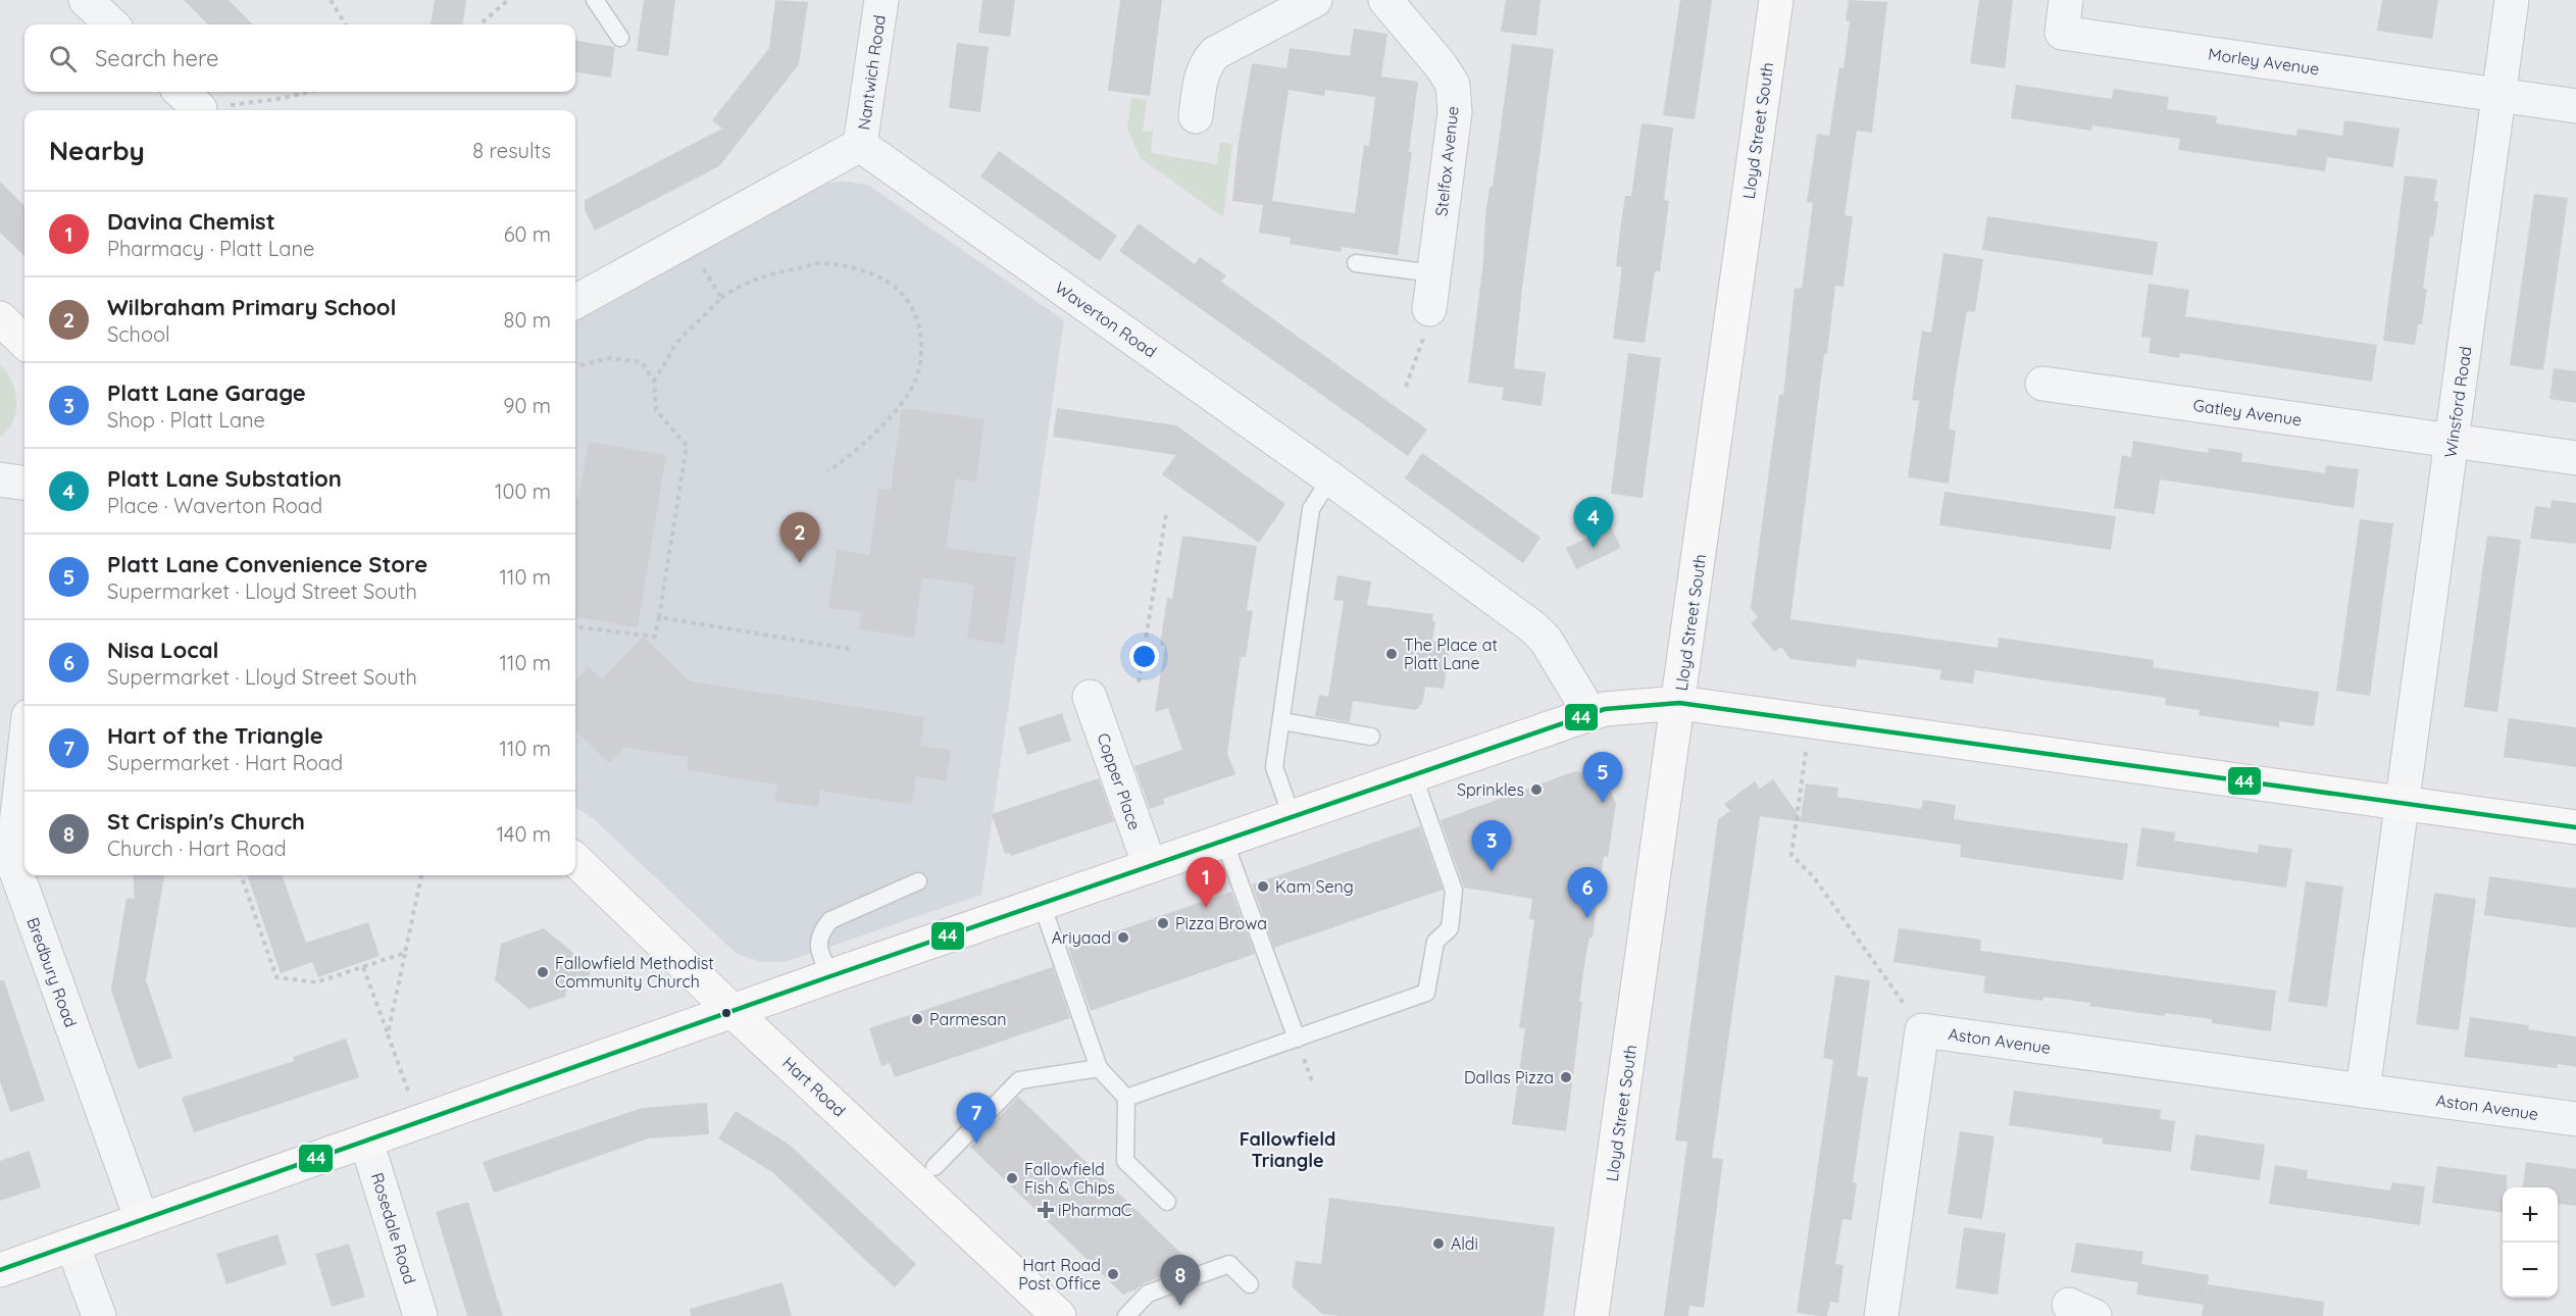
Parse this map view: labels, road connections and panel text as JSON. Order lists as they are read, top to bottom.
{
  "streets": {
    "street": [
      "Morley Avenue",
      "Nantwich Road",
      "Lloyd Street South",
      "Stelfox Avenue",
      "Waverton Road",
      "Winsford Road",
      "Gatley Avenue",
      "Copper Place",
      "Bredbury Road",
      "Aston Avenue",
      "Hart Road",
      "Rosedale Road"
    ]
  },
  "crossings": [
    ["Morley Avenue", "Winsford Road"],
    ["Nantwich Road", "Waverton Road"],
    ["Winsford Road", "Gatley Avenue"]
  ],
  "districts": ["Fallowfield Triangle"],
  "places": {
    "other": [
      "The Place at Platt Lane",
      "Sprinkles",
      "Kam Seng",
      "Pizza Browa",
      "Ariyaad",
      "Fallowfield Methodist Community Church",
      "Parmesan",
      "Dallas Pizza",
      "Fallowfield Fish & Chips",
      "Aldi",
      "Hart Road Post Office"
    ],
    "health": ["iPharmaC"]
  },
  "lines": ["transit line 44"],
  "page": {
    "search": "Search here",
    "heading": ["Nearby", "8 results"],
    "list": [
      {
        "mark": "1",
        "name": "Davina Chemist",
        "note": "Pharmacy · Platt Lane",
        "value": "60 m"
      },
      {
        "mark": "2",
        "name": "Wilbraham Primary School",
        "note": "School",
        "value": "80 m"
      },
      {
        "mark": "3",
        "name": "Platt Lane Garage",
        "note": "Shop · Platt Lane",
        "value": "90 m"
      },
      {
        "mark": "4",
        "name": "Platt Lane Substation",
        "note": "Place · Waverton Road",
        "value": "100 m"
      },
      {
        "mark": "5",
        "name": "Platt Lane Convenience Store",
        "note": "Supermarket · Lloyd Street South",
        "value": "110 m"
      },
      {
        "mark": "6",
        "name": "Nisa Local",
        "note": "Supermarket · Lloyd Street South",
        "value": "110 m"
      },
      {
        "mark": "7",
        "name": "Hart of the Triangle",
        "note": "Supermarket · Hart Road",
        "value": "110 m"
      },
      {
        "mark": "8",
        "name": "St Crispin's Church",
        "note": "Church · Hart Road",
        "value": "140 m"
      }
    ],
    "pins": [
      "4",
      "2",
      "5",
      "3",
      "1",
      "6",
      "7",
      "8"
    ],
    "map_buttons": ["+", "−"]
  }
}
